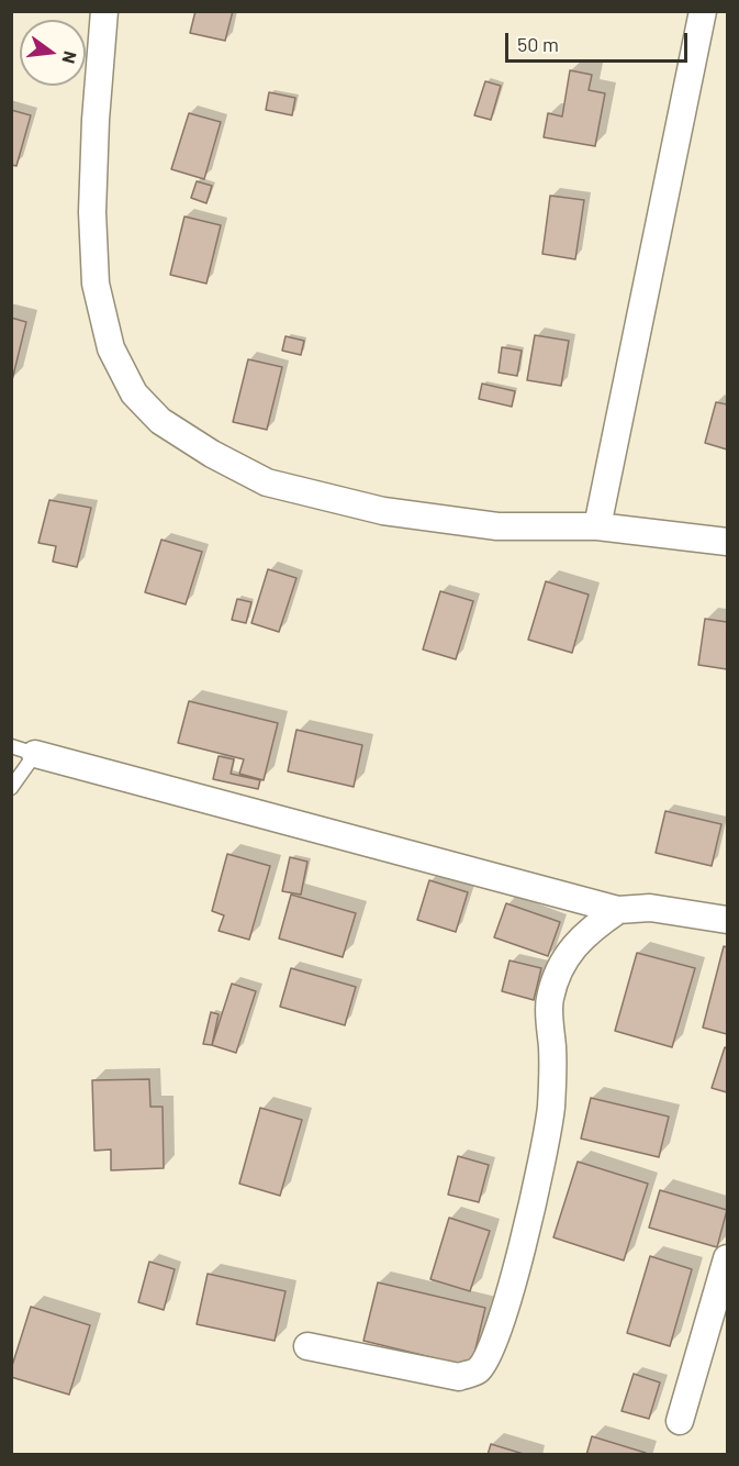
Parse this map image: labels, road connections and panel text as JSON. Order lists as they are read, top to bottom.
{
  "scale_bar": "50 m",
  "north": "right"
}
